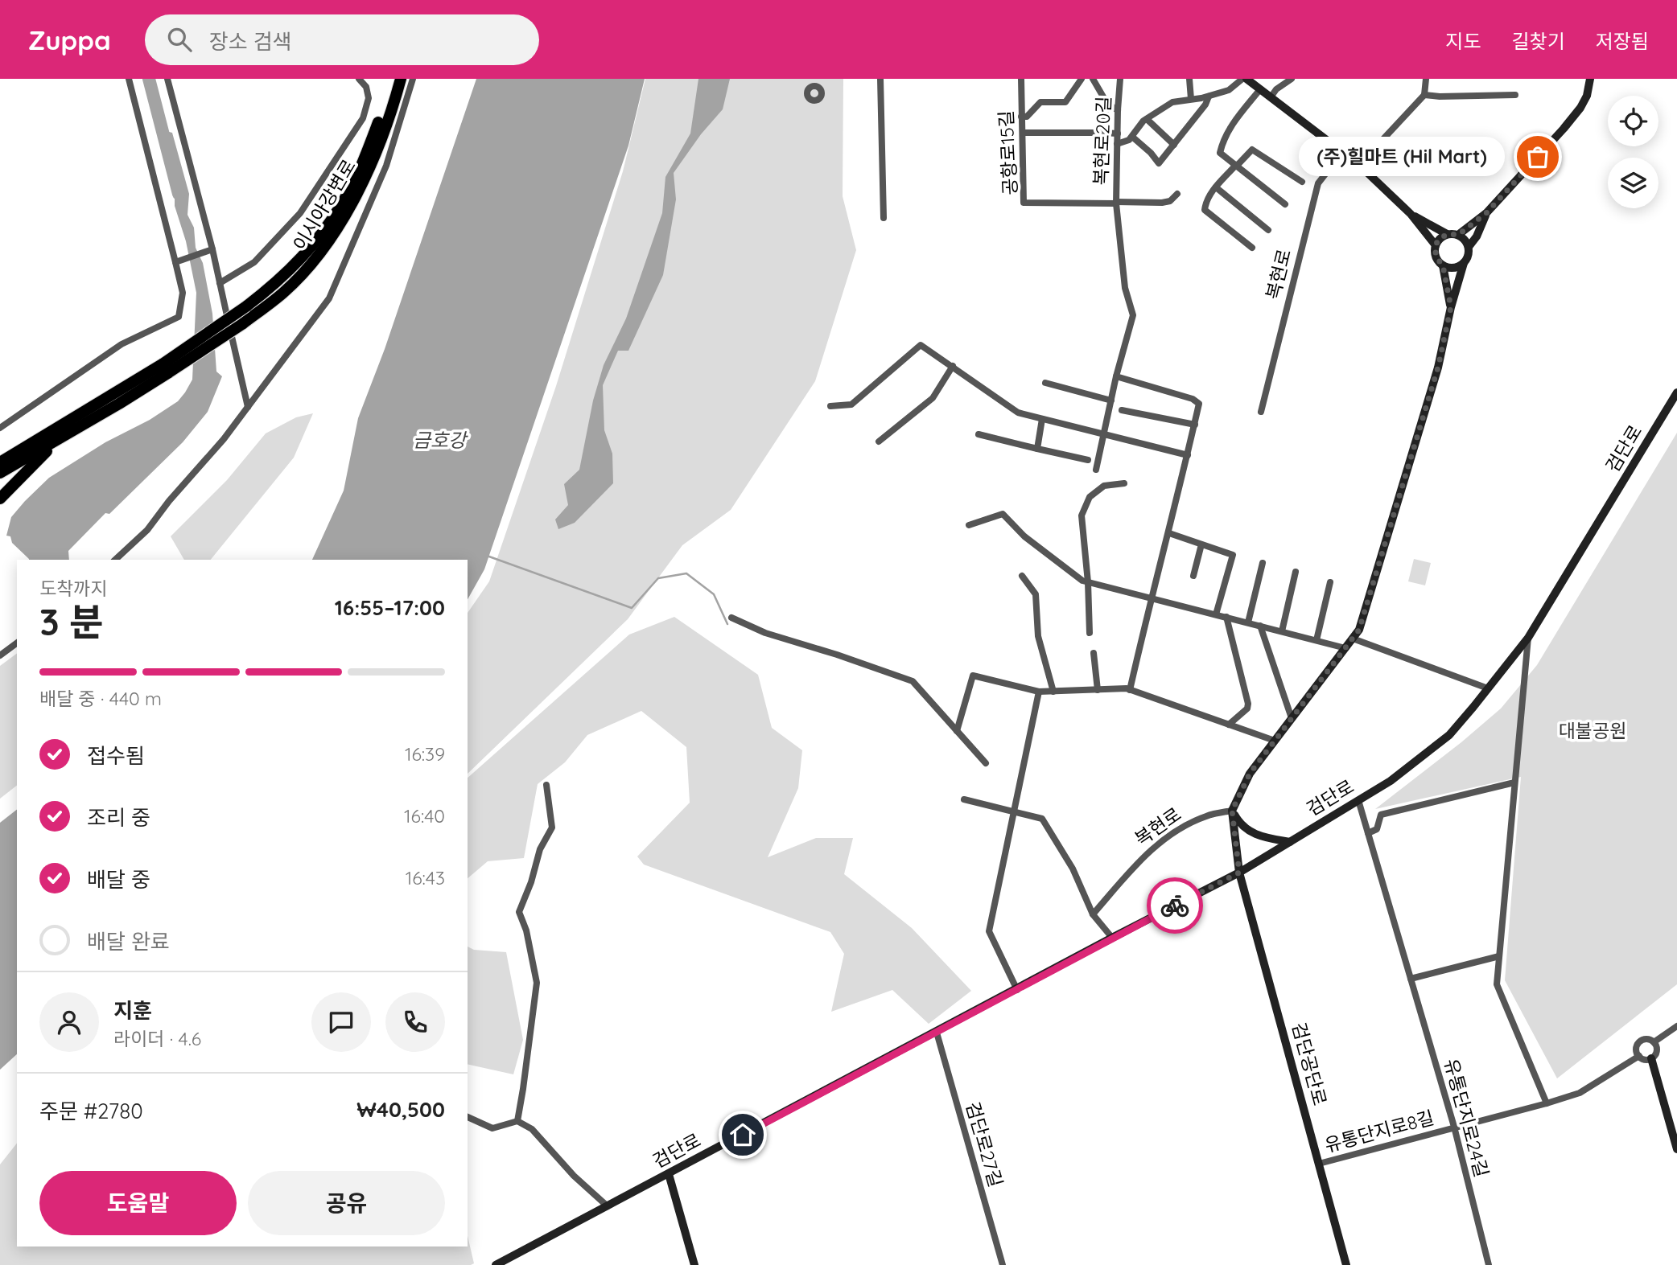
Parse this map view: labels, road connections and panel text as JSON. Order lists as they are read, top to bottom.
{
  "streets": {
    "highway": ["이시아강변로"],
    "main road": ["검단로", "검단공단로"],
    "street": [
      "복현로20길",
      "공항로15길",
      "복현로",
      "유통단지로24길",
      "유통단지로8길",
      "검단로27길"
    ]
  },
  "crossings": [
    ["복현로20길", "공항로15길"],
    ["검단로", "검단공단로"],
    ["검단로", "유통단지로24길"],
    ["검단로", "유통단지로8길"],
    ["검단로", "검단로27길"],
    ["검단공단로", "유통단지로8길"],
    ["유통단지로24길", "유통단지로8길"]
  ],
  "water": ["금호강"],
  "parks": ["대불공원"],
  "places": ["(주)힐마트 (Hil Mart)"],
  "page": {
    "header": "Zuppa",
    "search": "장소 검색",
    "nav": ["지도", "길찾기", "저장됨"],
    "bubble": "(주)힐마트 (Hil Mart)",
    "heading": ["3 분", "도착까지", "16:55–17:00"],
    "panel": [
      "지훈",
      "라이더 · 4.6",
      "주문 #2780",
      "₩40,500"
    ],
    "bar": "배달 중 · 440 m",
    "list": [
      ["접수됨", "16:39"],
      ["조리 중", "16:40"],
      ["배달 중", "16:43"],
      "배달 완료"
    ],
    "buttons": ["도움말", "공유"]
  }
}
